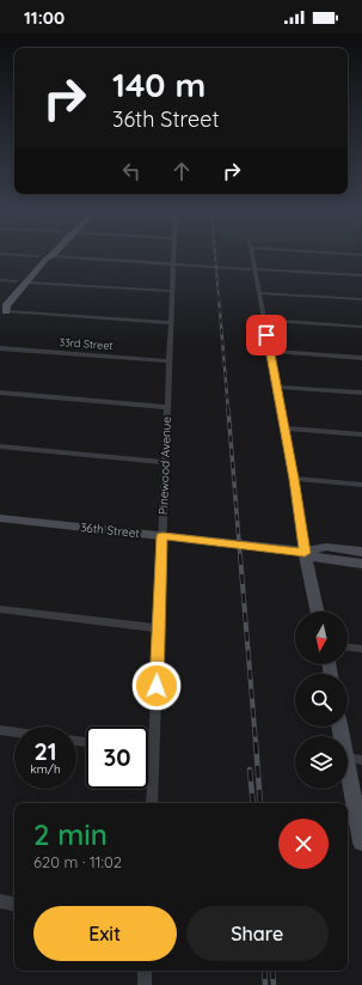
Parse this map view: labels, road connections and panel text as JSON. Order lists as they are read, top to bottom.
{
  "streets": {
    "street": ["33rd Street", "Pinewood Avenue", "36th Street"]
  },
  "crossings": [
    ["33rd Street", "Pinewood Avenue"],
    ["Pinewood Avenue", "36th Street"]
  ],
  "north": "bottom",
  "page": {
    "status": "11:00",
    "turn": ["140 m", "36th Street"],
    "speed": "21 km/h",
    "limit": "30",
    "heading": ["2 min", "620 m · 11:02"],
    "buttons": ["Exit", "Share"]
  }
}
